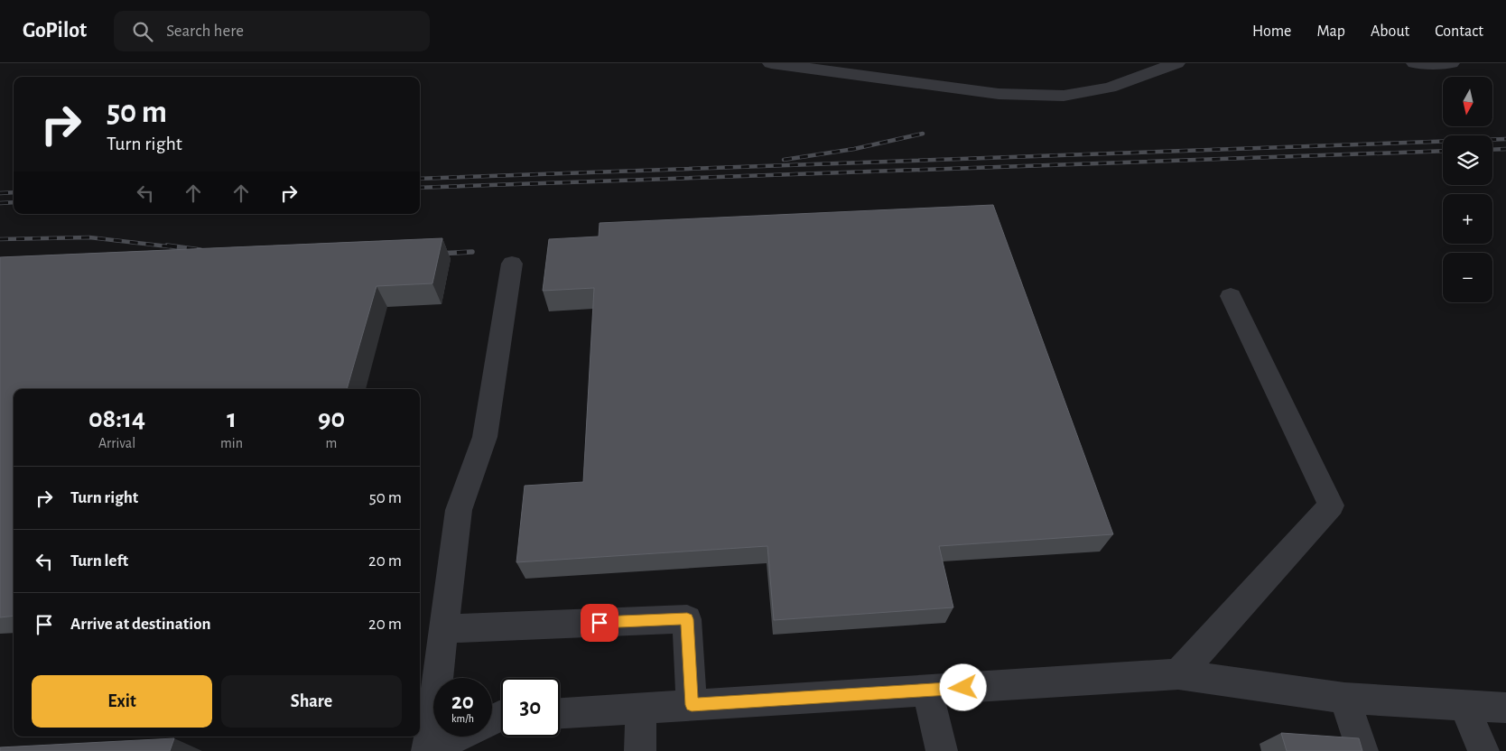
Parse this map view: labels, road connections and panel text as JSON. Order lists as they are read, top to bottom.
{
  "north": "bottom",
  "page": {
    "header": "GoPilot",
    "search": "Search here",
    "nav": [
      "Home",
      "Map",
      "About",
      "Contact"
    ],
    "map_buttons": ["+", "−"],
    "turn": ["50 m", "Turn right"],
    "eta": [
      "08:14",
      "Arrival",
      "1",
      "min",
      "90",
      "m"
    ],
    "list": [
      {
        "name": "Turn right",
        "value": "50 m"
      },
      {
        "name": "Turn left",
        "value": "20 m"
      },
      {
        "name": "Arrive at destination",
        "value": "20 m"
      }
    ],
    "buttons": ["Exit", "Share"],
    "speed": "20 km/h",
    "limit": "30"
  }
}
